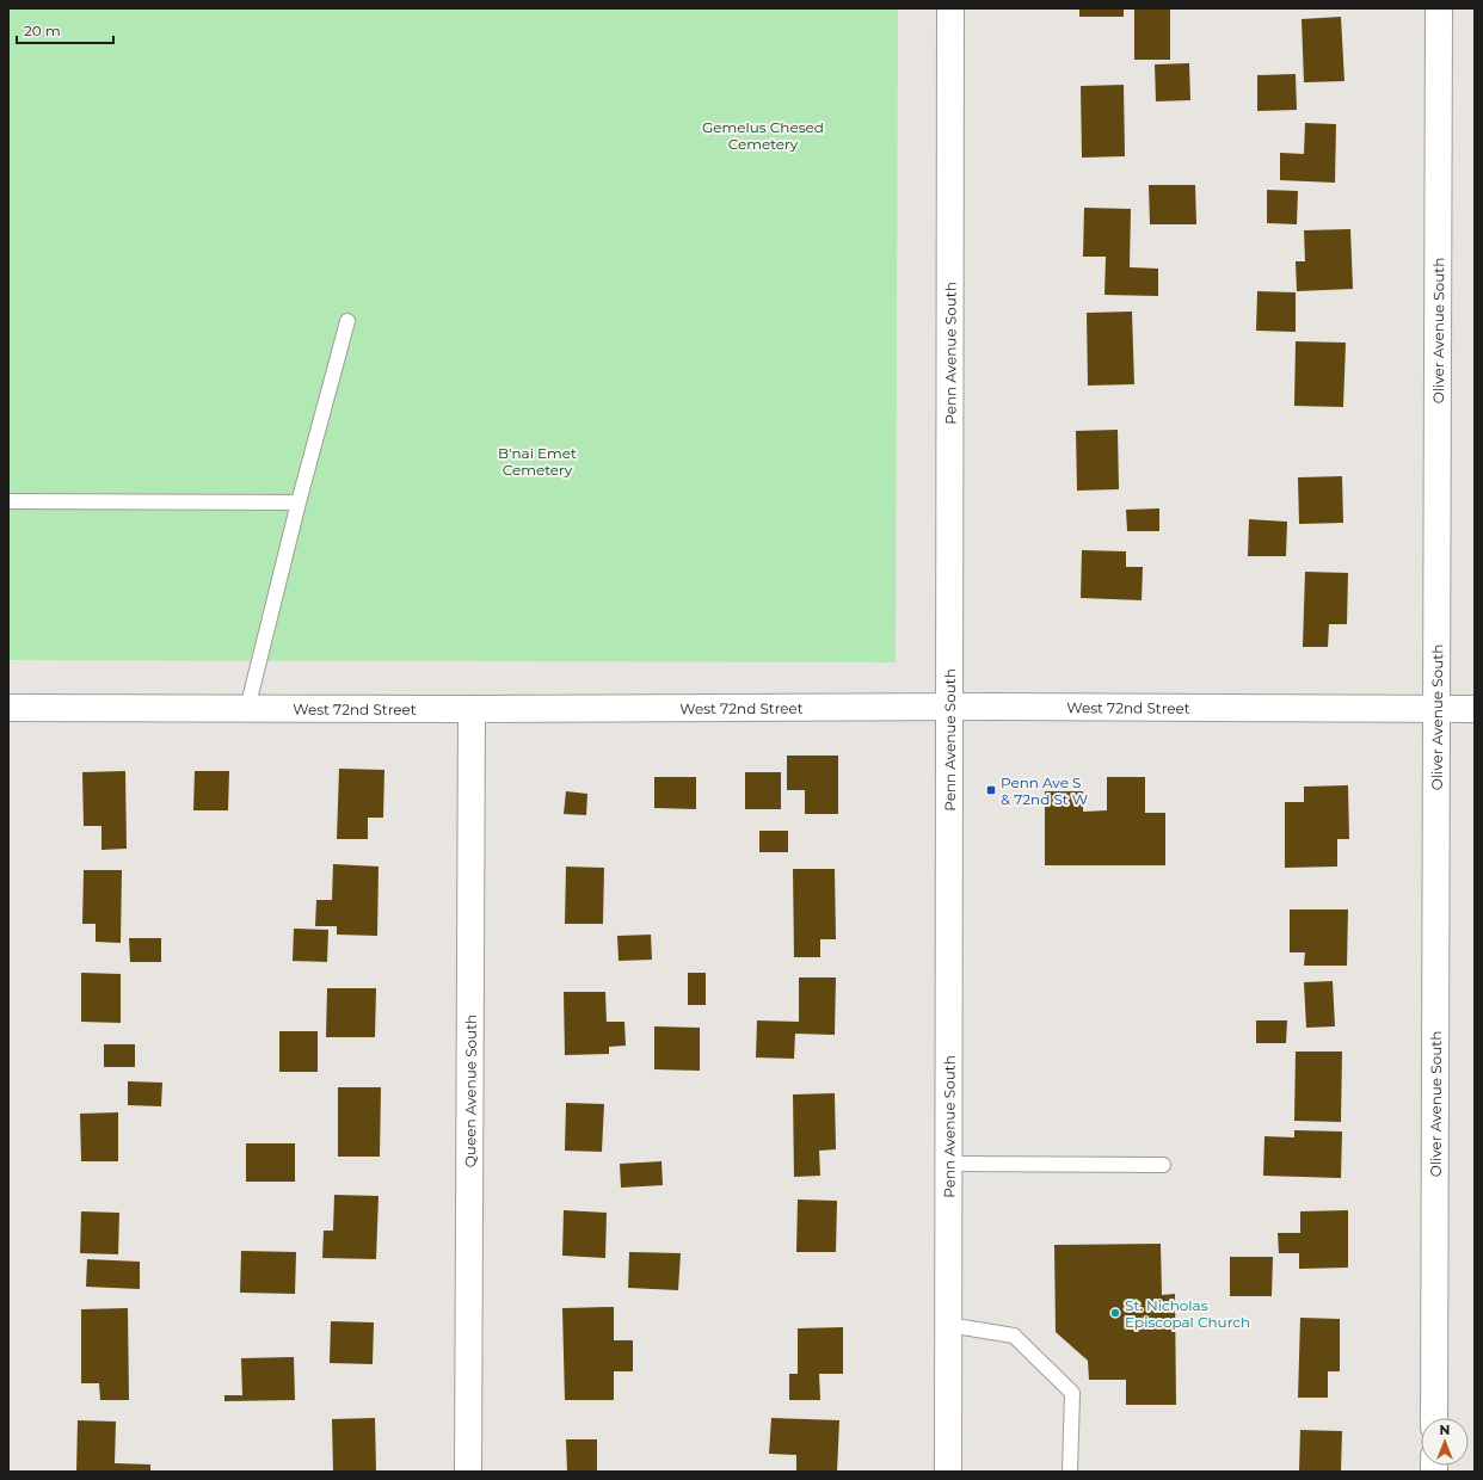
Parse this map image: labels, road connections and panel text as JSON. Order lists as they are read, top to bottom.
{
  "streets": {
    "street": [
      "Oliver Avenue South",
      "Penn Avenue South",
      "West 72nd Street",
      "Queen Avenue South"
    ]
  },
  "crossings": [
    ["Oliver Avenue South", "West 72nd Street"],
    ["Penn Avenue South", "West 72nd Street"],
    ["West 72nd Street", "Queen Avenue South"]
  ],
  "parks": ["Gemelus Chesed Cemetery", "B'nai Emet Cemetery"],
  "places": {
    "transit": ["Penn Ave S & 72nd St W"],
    "other": ["St. Nicholas Episcopal Church"]
  },
  "scale_bar": "20 m",
  "north": "top"
}
